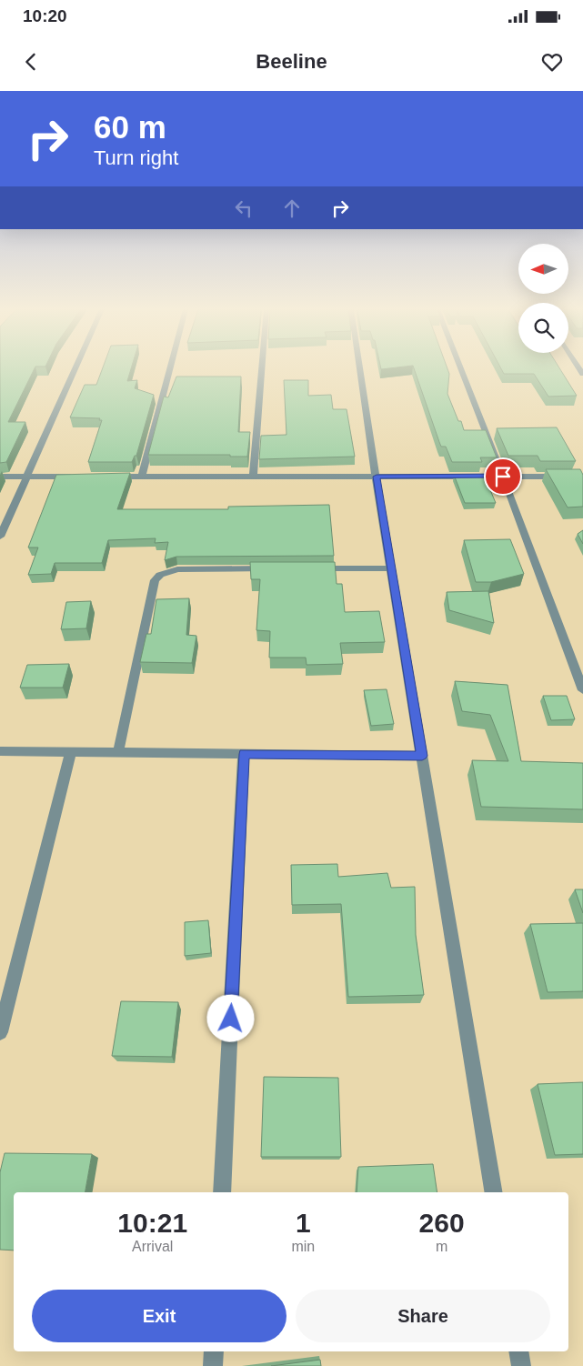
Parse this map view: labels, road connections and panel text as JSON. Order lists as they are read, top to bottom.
{
  "north": "left",
  "page": {
    "status": "10:20",
    "header": "Beeline",
    "turn": ["60 m", "Turn right"],
    "eta": [
      "10:21",
      "Arrival",
      "1",
      "min",
      "260",
      "m"
    ],
    "buttons": ["Exit", "Share"]
  }
}
